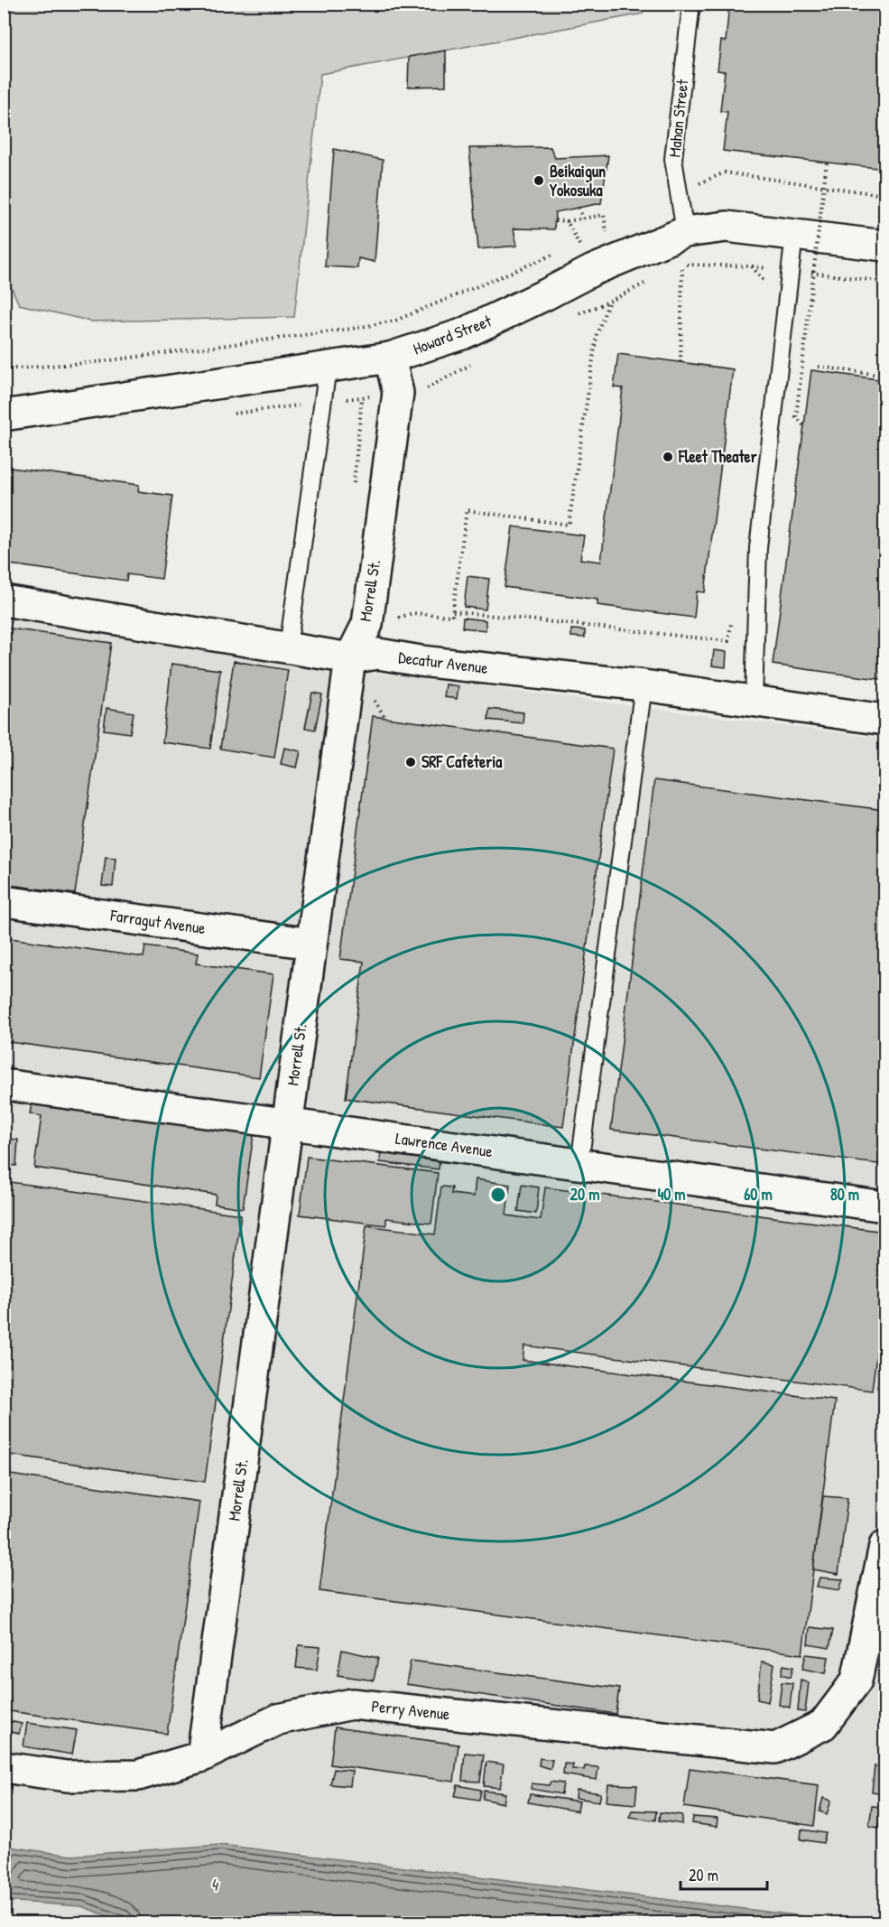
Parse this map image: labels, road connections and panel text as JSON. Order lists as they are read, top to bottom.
{
  "streets": {
    "street": [
      "Howard Street",
      "Morrell St.",
      "Decatur Avenue",
      "Farragut Avenue",
      "Lawrence Avenue",
      "Perry Avenue"
    ],
    "lane": ["Mahan Street"]
  },
  "crossings": [
    ["Mahan Street", "Howard Street"],
    ["Howard Street", "Morrell St."],
    ["Morrell St.", "Decatur Avenue"],
    ["Morrell St.", "Farragut Avenue"],
    ["Morrell St.", "Lawrence Avenue"],
    ["Morrell St.", "Perry Avenue"]
  ],
  "water": ["4"],
  "places": ["Beikaigun Yokosuka", "Fleet Theater", "SRF Cafeteria"],
  "scale_bar": "20 m",
  "rings": [
    "20 m",
    "40 m",
    "60 m",
    "80 m"
  ]
}
